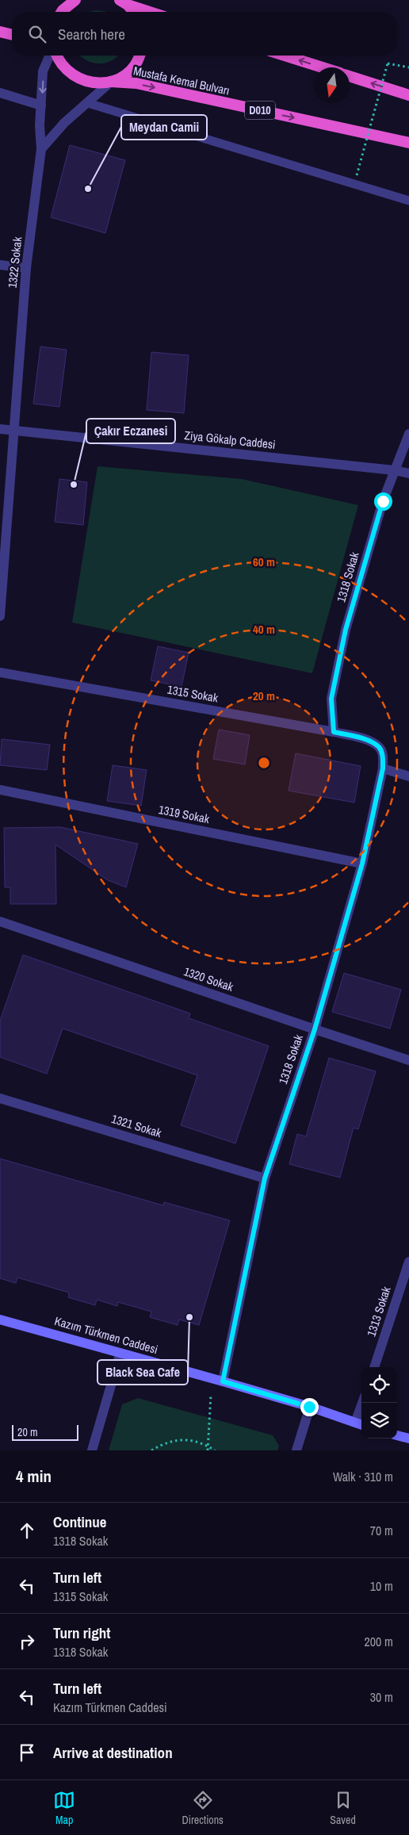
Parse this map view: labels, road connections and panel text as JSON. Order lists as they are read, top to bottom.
{
  "streets": {
    "highway": ["Mustafa Kemal Bulvarı", "D010"],
    "main road": ["Kazım Türkmen Caddesi"],
    "street": [
      "1322 Sokak",
      "Ziya Gökalp Caddesi",
      "1318 Sokak",
      "1315 Sokak",
      "1319 Sokak",
      "1320 Sokak",
      "1321 Sokak",
      "1313 Sokak"
    ]
  },
  "crossings": [
    ["1322 Sokak", "Ziya Gökalp Caddesi"],
    ["Ziya Gökalp Caddesi", "1318 Sokak"],
    ["1318 Sokak", "1315 Sokak"],
    ["1318 Sokak", "1319 Sokak"],
    ["1318 Sokak", "1320 Sokak"],
    ["1318 Sokak", "1321 Sokak"],
    ["1318 Sokak", "Kazım Türkmen Caddesi"]
  ],
  "places": ["Meydan Camii", "Çakır Eczanesi", "Black Sea Cafe"],
  "scale_bar": "20 m",
  "north": "bottom",
  "page": {
    "search": "Search here",
    "scale": "20 m",
    "heading": ["4 min", "Walk · 310 m"],
    "list": [
      ["Continue", "1318 Sokak", "70 m"],
      ["Turn left", "1315 Sokak", "10 m"],
      ["Turn right", "1318 Sokak", "200 m"],
      ["Turn left", "Kazım Türkmen Caddesi", "30 m"],
      "Arrive at destination"
    ],
    "nav": ["Map", "Directions", "Saved"]
  },
  "rings": ["60 m", "40 m", "20 m"]
}
